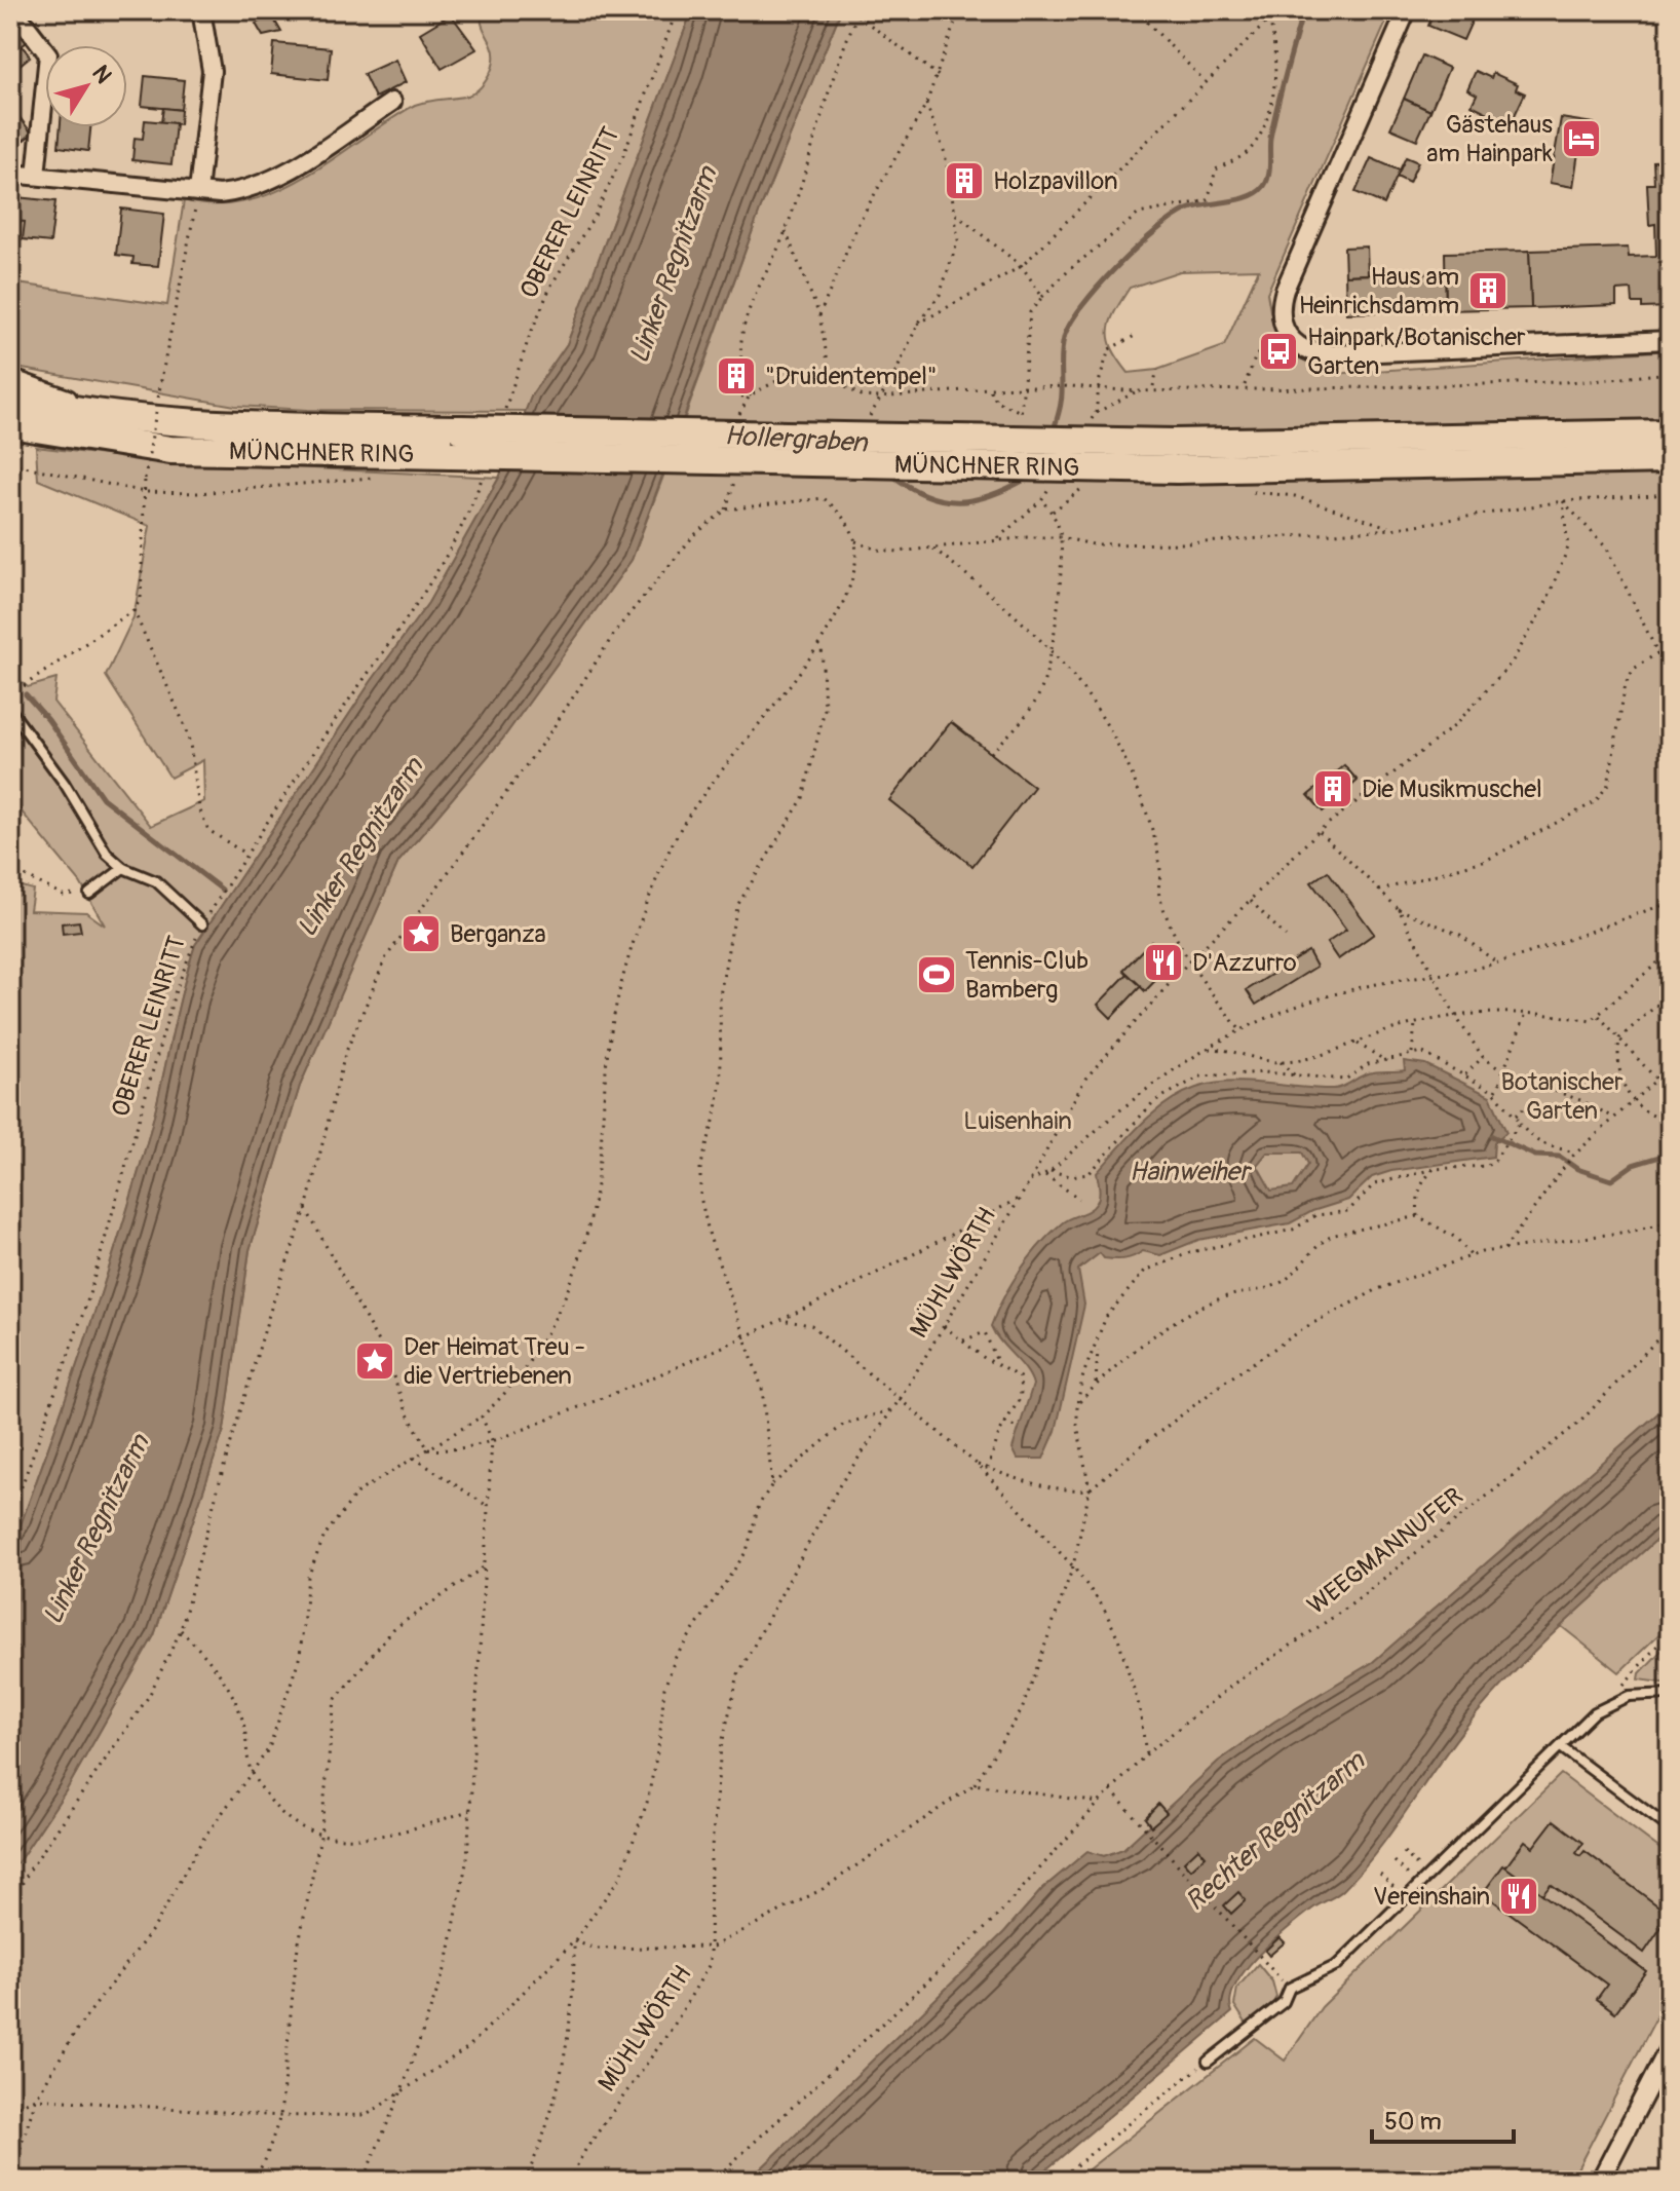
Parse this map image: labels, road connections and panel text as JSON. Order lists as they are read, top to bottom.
{
  "streets": {
    "main road": ["MÜNCHNER RING"],
    "path": ["OBERER LEINRITT", "MÜHLWÖRTH", "WEEGMANNUFER"]
  },
  "water": [
    "Linker Regnitzarm",
    "Hollergraben",
    "Hainweiher",
    "Rechter Regnitzarm"
  ],
  "parks": ["Botanischer Garten", "Luisenhain"],
  "places": {
    "hotel": ["Gästehaus am Hainpark"],
    "building": [
      "Holzpavillon",
      "Haus am Heinrichsdamm",
      "\"Druidentempel\"",
      "Die Musikmuschel"
    ],
    "bus stop": ["Hainpark/Botanischer Garten"],
    "place": ["Berganza", "Der Heimat Treu - die Vertriebenen"],
    "restaurant": ["D'Azzurro", "Vereinshain"],
    "sports": ["Tennis-Club Bamberg"]
  },
  "scale_bar": "50 m",
  "north": "top right"
}
